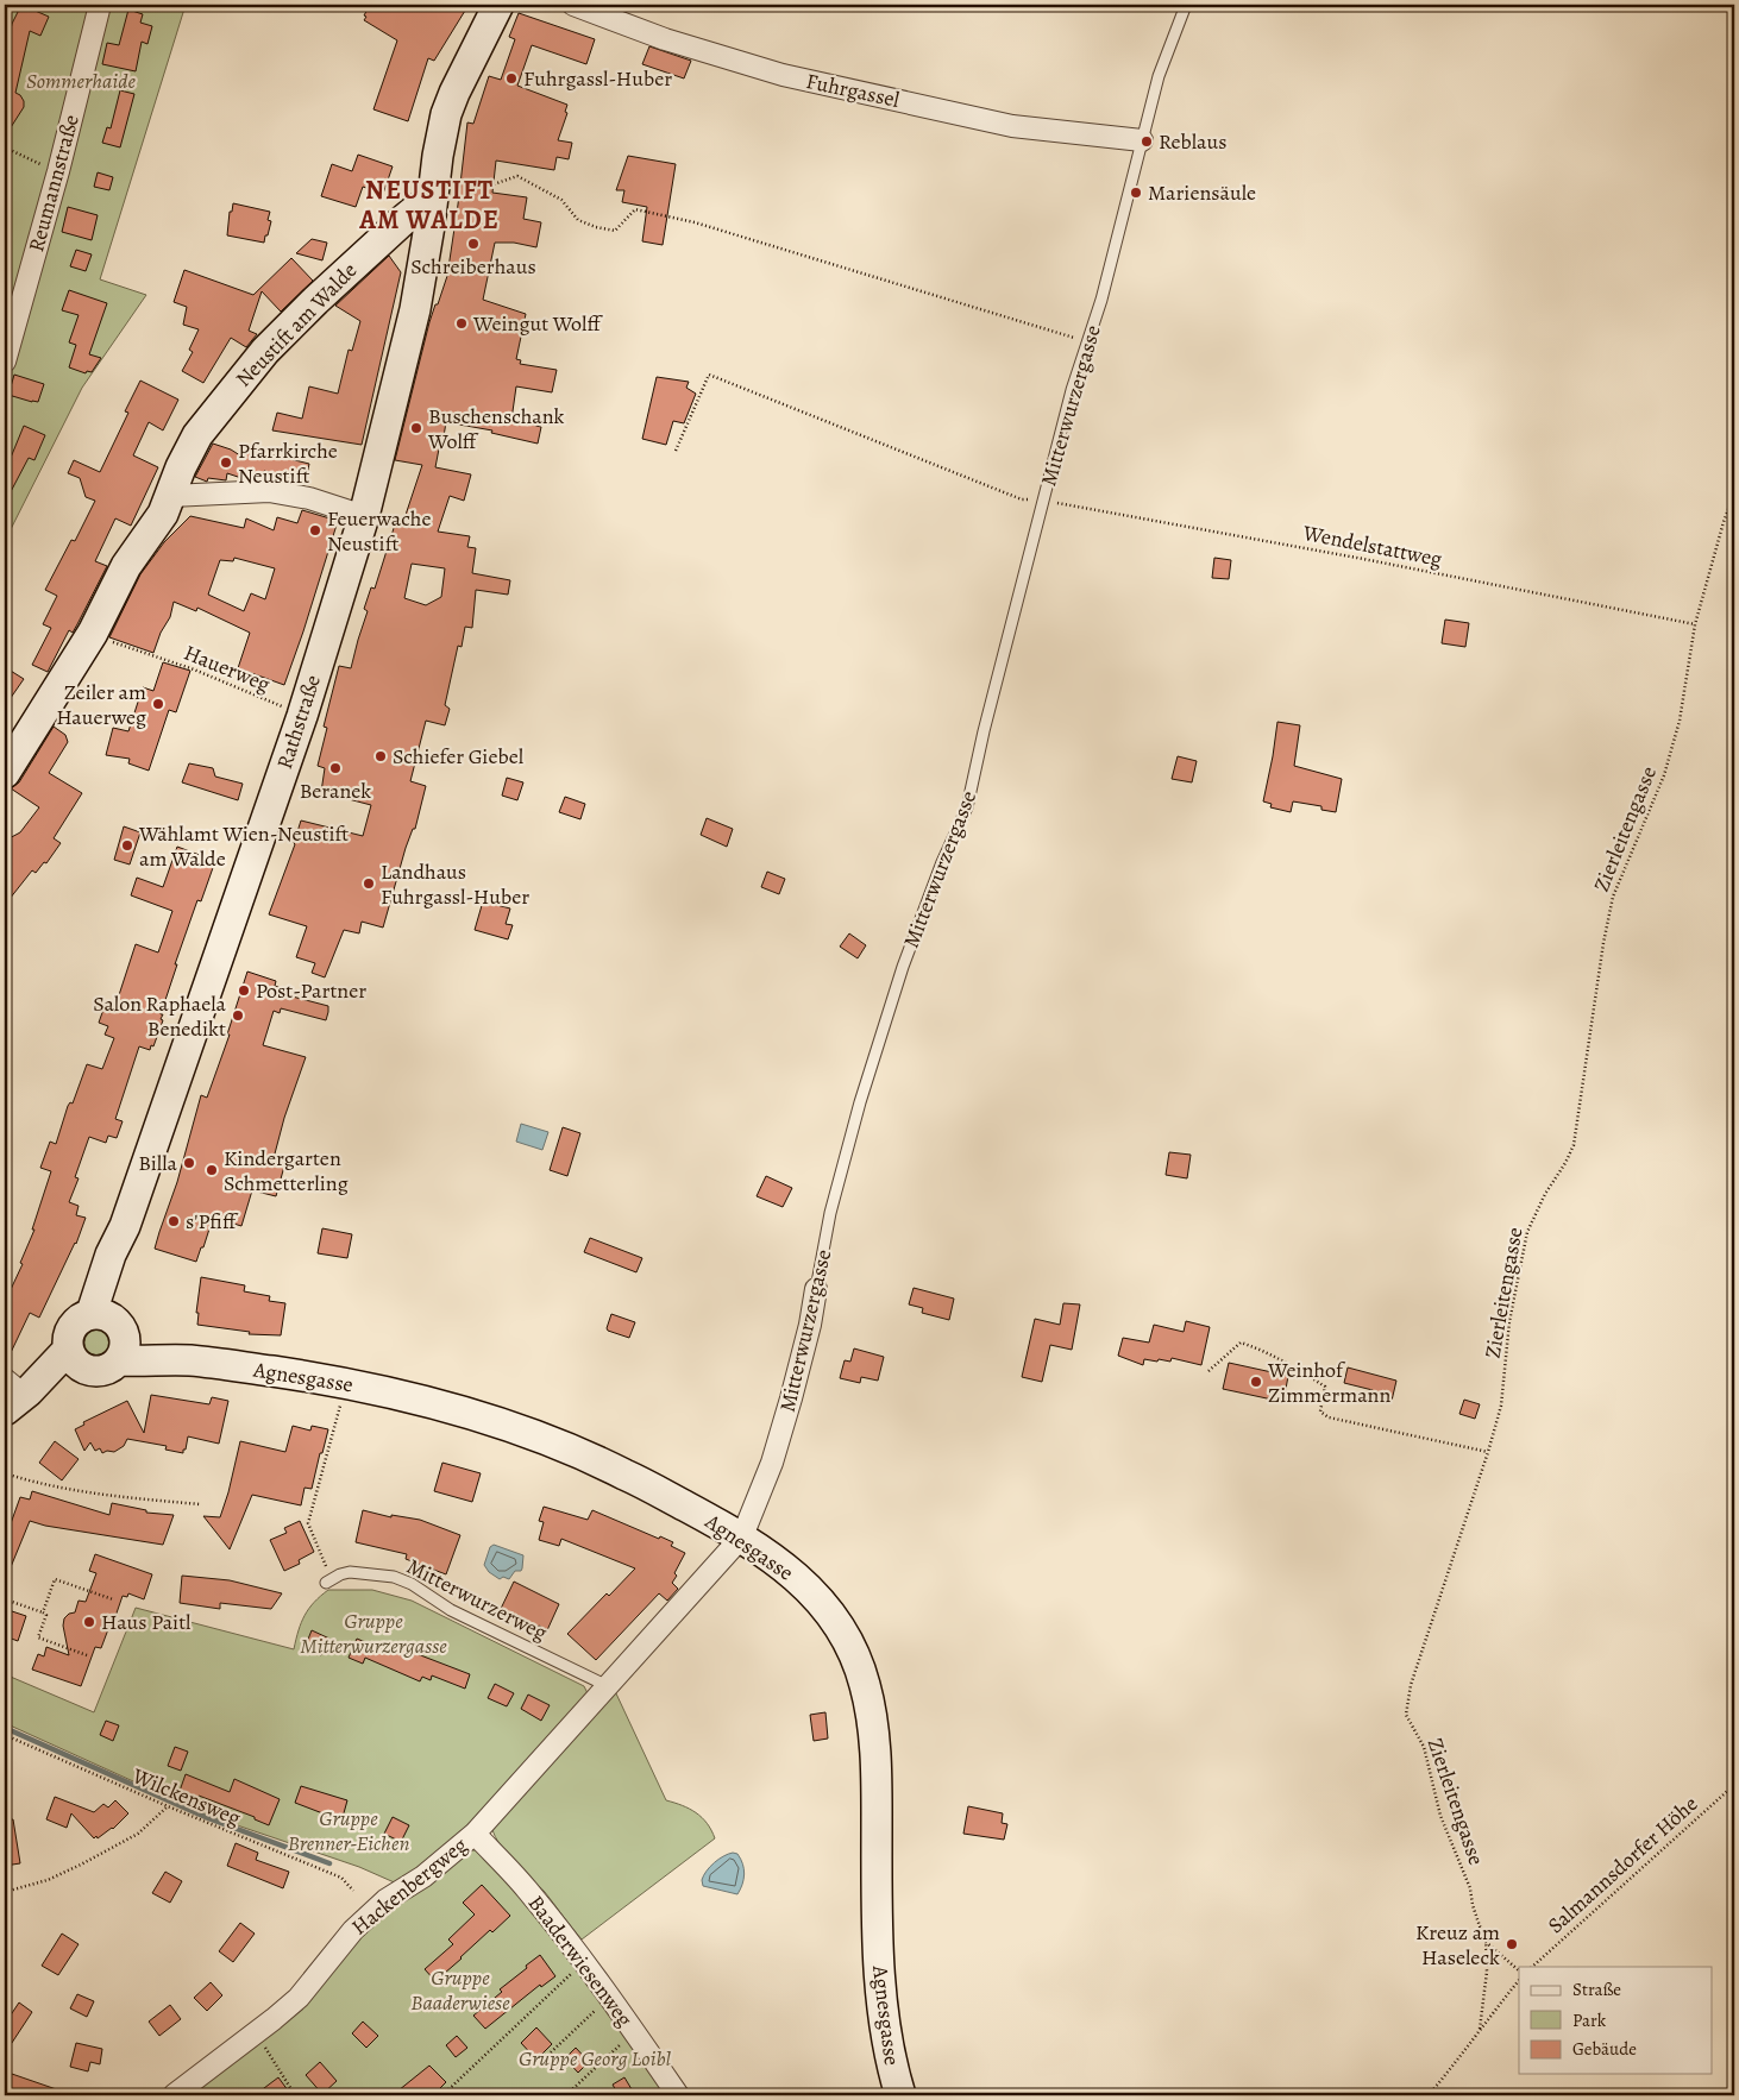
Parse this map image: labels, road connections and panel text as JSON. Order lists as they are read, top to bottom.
{
  "streets": {
    "street": [
      "Fuhrgassel",
      "Reumannstraße",
      "Neustift am Walde",
      "Mitterwurzergasse",
      "Rathstraße",
      "Agnesgasse",
      "Hackenbergweg",
      "Baaderwiesenweg"
    ],
    "lane": ["Mitterwurzerweg"],
    "path": [
      "Wendelstattweg",
      "Hauerweg",
      "Zierleitengasse",
      "Wilckensweg",
      "Salmannsdorfer Höhe"
    ]
  },
  "crossings": [
    ["Fuhrgassel", "Mitterwurzergasse"],
    ["Neustift am Walde", "Rathstraße"],
    ["Mitterwurzergasse", "Wendelstattweg"],
    ["Mitterwurzergasse", "Agnesgasse"],
    ["Mitterwurzergasse", "Mitterwurzerweg"],
    ["Mitterwurzergasse", "Hackenbergweg"],
    ["Wendelstattweg", "Zierleitengasse"],
    ["Hauerweg", "Rathstraße"],
    ["Rathstraße", "Agnesgasse"],
    ["Mitterwurzerweg", "Hackenbergweg"],
    ["Hackenbergweg", "Baaderwiesenweg"]
  ],
  "districts": ["NEUSTIFT AM WALDE"],
  "parks": [
    "Sommerhaide",
    "Gruppe Mitterwurzergasse",
    "Gruppe Brenner-Eichen",
    "Gruppe Baaderwiese",
    "Gruppe Georg Loibl"
  ],
  "places": [
    "Fuhrgassl-Huber",
    "Reblaus",
    "Mariensäule",
    "Schreiberhaus",
    "Weingut Wolff",
    "Buschenschank Wolff",
    "Pfarrkirche Neustift",
    "Feuerwache Neustift",
    "Zeiler am Hauerweg",
    "Schiefer Giebel",
    "Beranek",
    "Wählamt Wien-Neustift am Walde",
    "Landhaus Fuhrgassl-Huber",
    "Post-Partner",
    "Salon Raphaela Benedikt",
    "Billa",
    "Kindergarten Schmetterling",
    "s'Pfiff",
    "Weinhof Zimmermann",
    "Haus Paitl",
    "Kreuz am Haseleck"
  ],
  "legend": ["Straße", "Park", "Gebäude"]
}
